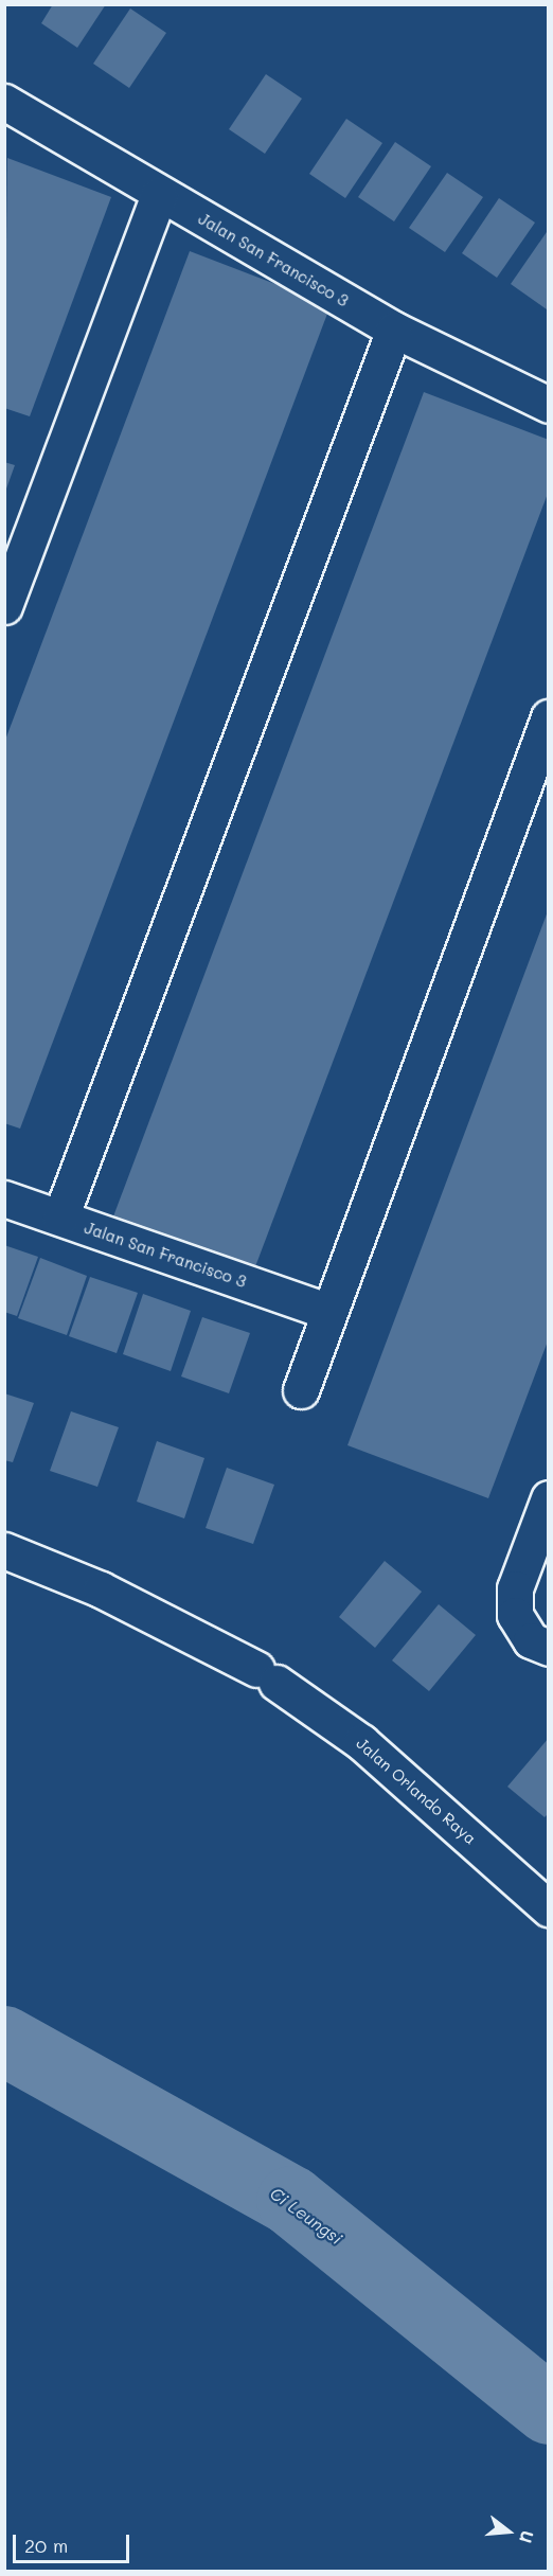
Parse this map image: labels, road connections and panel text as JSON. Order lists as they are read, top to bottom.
{
  "streets": {
    "street": ["Jalan San Francisco 3", "Jalan Orlando Raya"]
  },
  "water": ["Ci Leungsi"],
  "scale_bar": "20 m",
  "north": "right"
}
